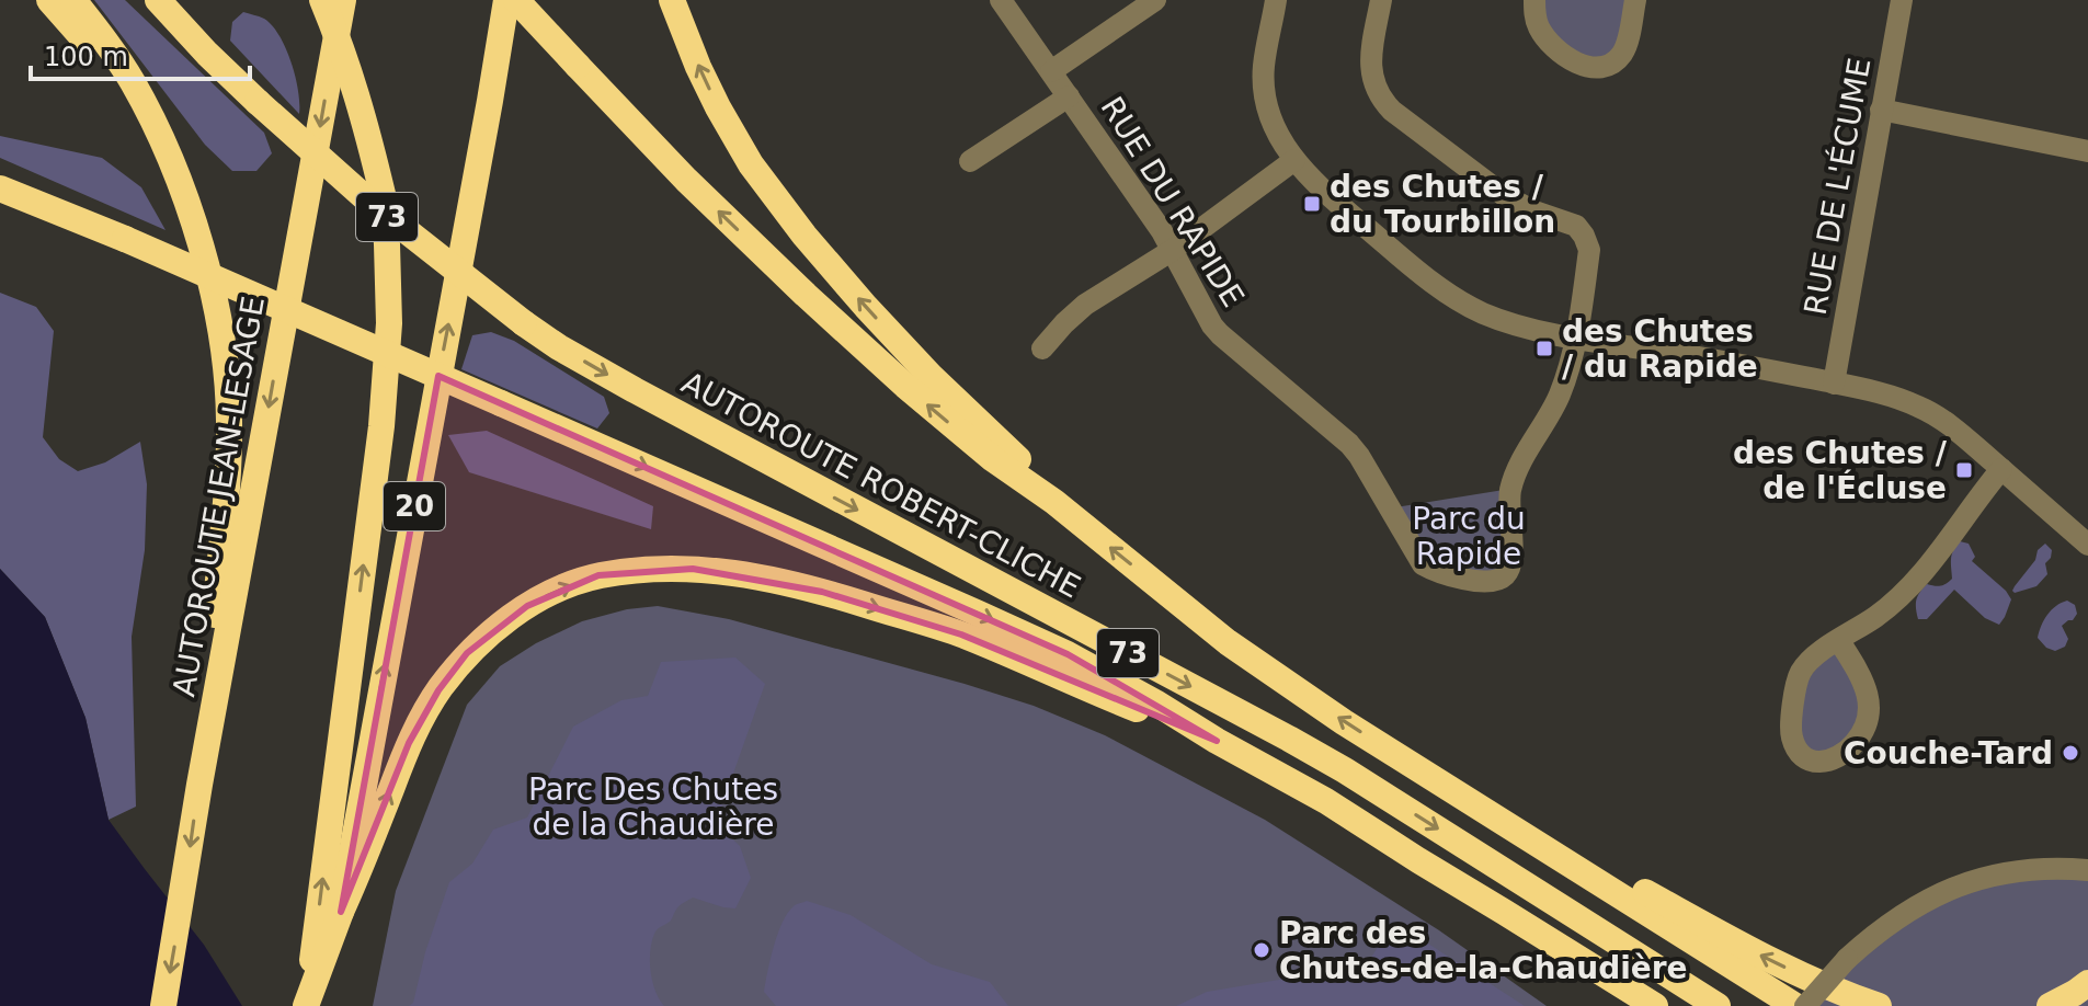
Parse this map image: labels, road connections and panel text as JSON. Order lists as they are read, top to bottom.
{
  "streets": {
    "highway": [
      "73",
      "AUTOROUTE ROBERT-CLICHE",
      "AUTOROUTE JEAN-LESAGE",
      "20"
    ],
    "street": ["RUE DE L'ÉCUME", "RUE DU RAPIDE"]
  },
  "parks": ["Parc du Rapide", "Parc Des Chutes de la Chaudière"],
  "places": {
    "transit": ["des Chutes / du Tourbillon", "des Chutes / du Rapide", "des Chutes / de l'Écluse"],
    "other": ["Couche-Tard", "Parc des Chutes-de-la-Chaudière"]
  },
  "scale_bar": "100 m"
}
